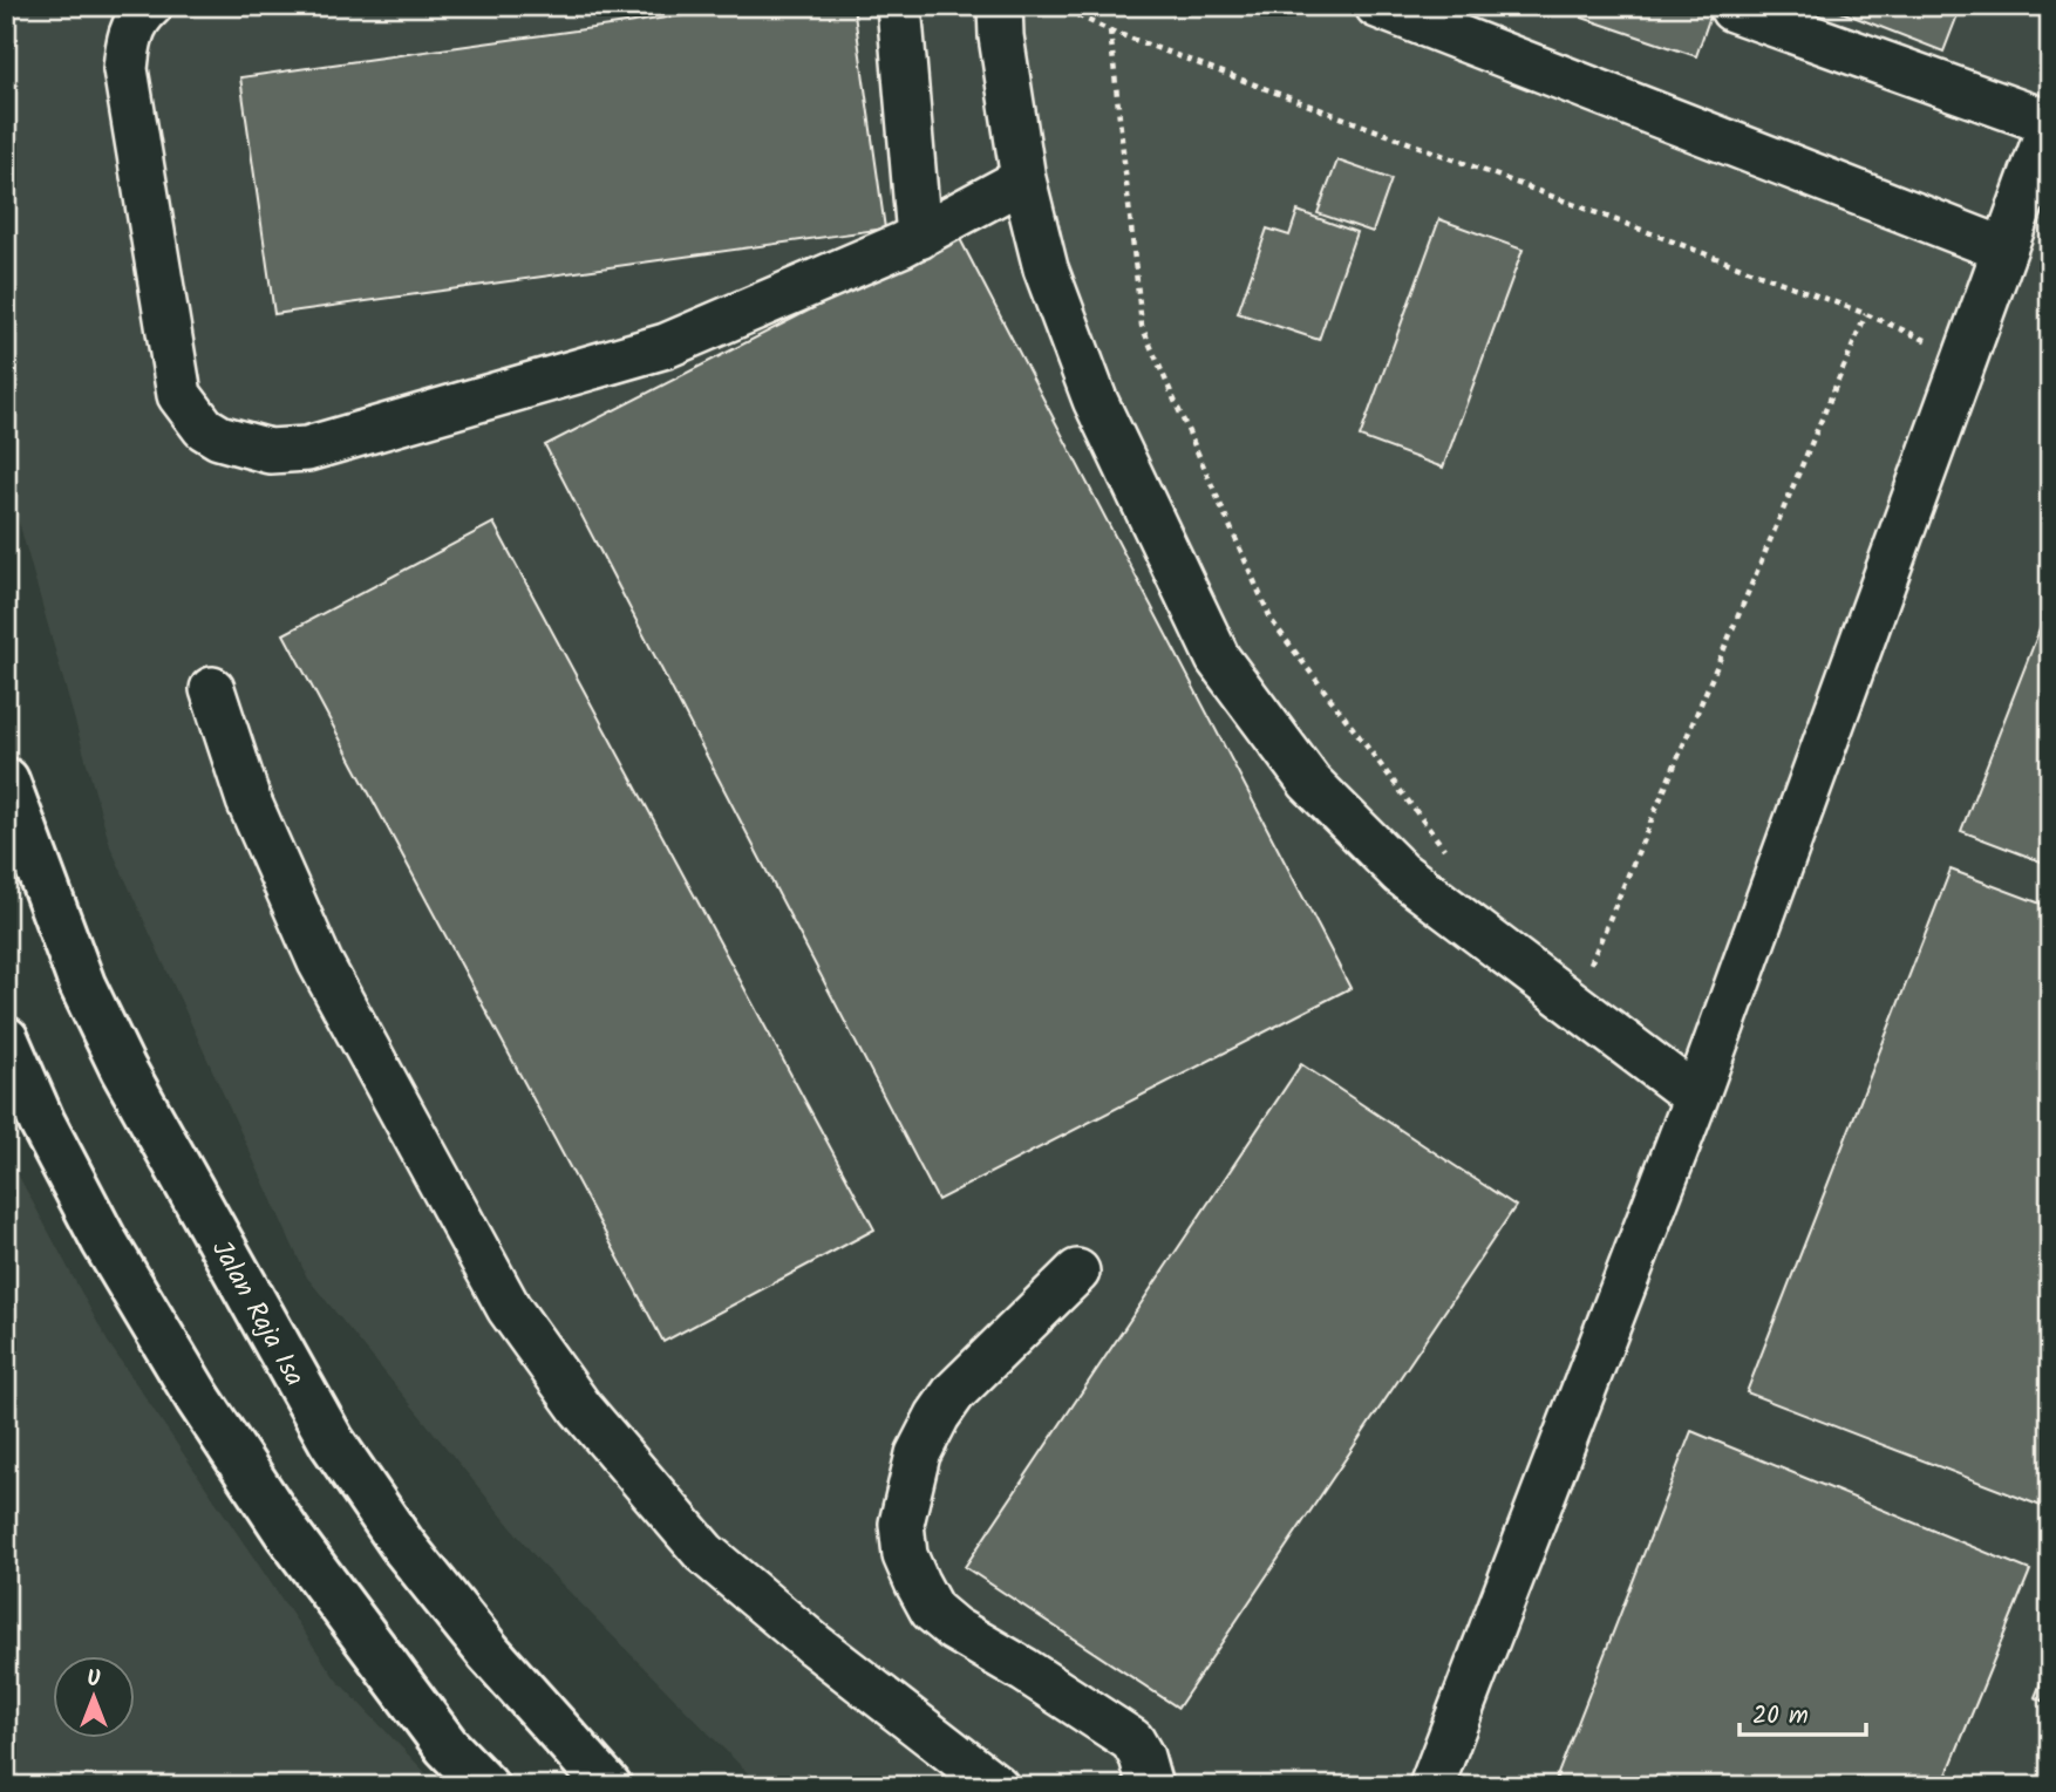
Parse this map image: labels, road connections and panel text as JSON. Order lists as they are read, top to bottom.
{
  "streets": {
    "main road": ["Jalan Raja Isa"]
  },
  "scale_bar": "20 m",
  "north": "top"
}
